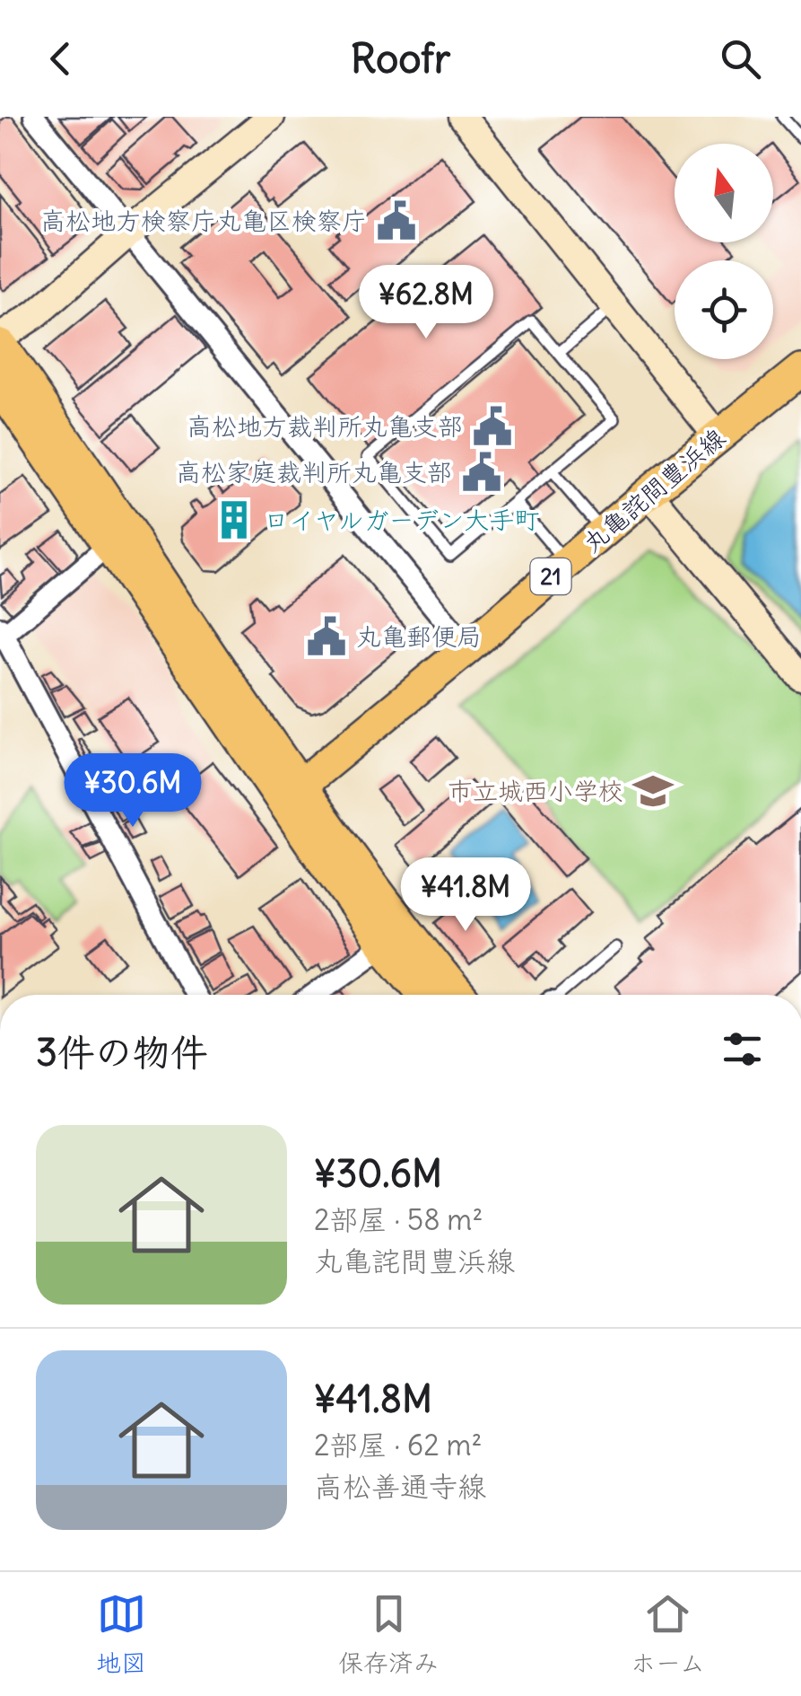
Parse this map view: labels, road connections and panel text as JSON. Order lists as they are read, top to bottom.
{
  "streets": {
    "main road": ["丸亀詫間豊浜線", "21"]
  },
  "places": {
    "public building": [
      "高松地方検察庁丸亀区検察庁",
      "高松地方裁判所丸亀支部",
      "高松家庭裁判所丸亀支部",
      "丸亀郵便局"
    ],
    "building": ["ロイヤルガーデン大手町"],
    "school or university": ["市立城西小学校"]
  },
  "north": "top",
  "page": {
    "header": "Roofr",
    "price": ["¥62.8M", "¥30.6M", "¥41.8M"],
    "heading": "3件の物件",
    "list": [
      {
        "name": "¥30.6M",
        "note": "2部屋 · 58 m² · 丸亀詫間豊浜線"
      },
      {
        "name": "¥41.8M",
        "note": "2部屋 · 62 m² · 高松善通寺線"
      }
    ],
    "tabs": ["地図", "保存済み", "ホーム"]
  }
}
